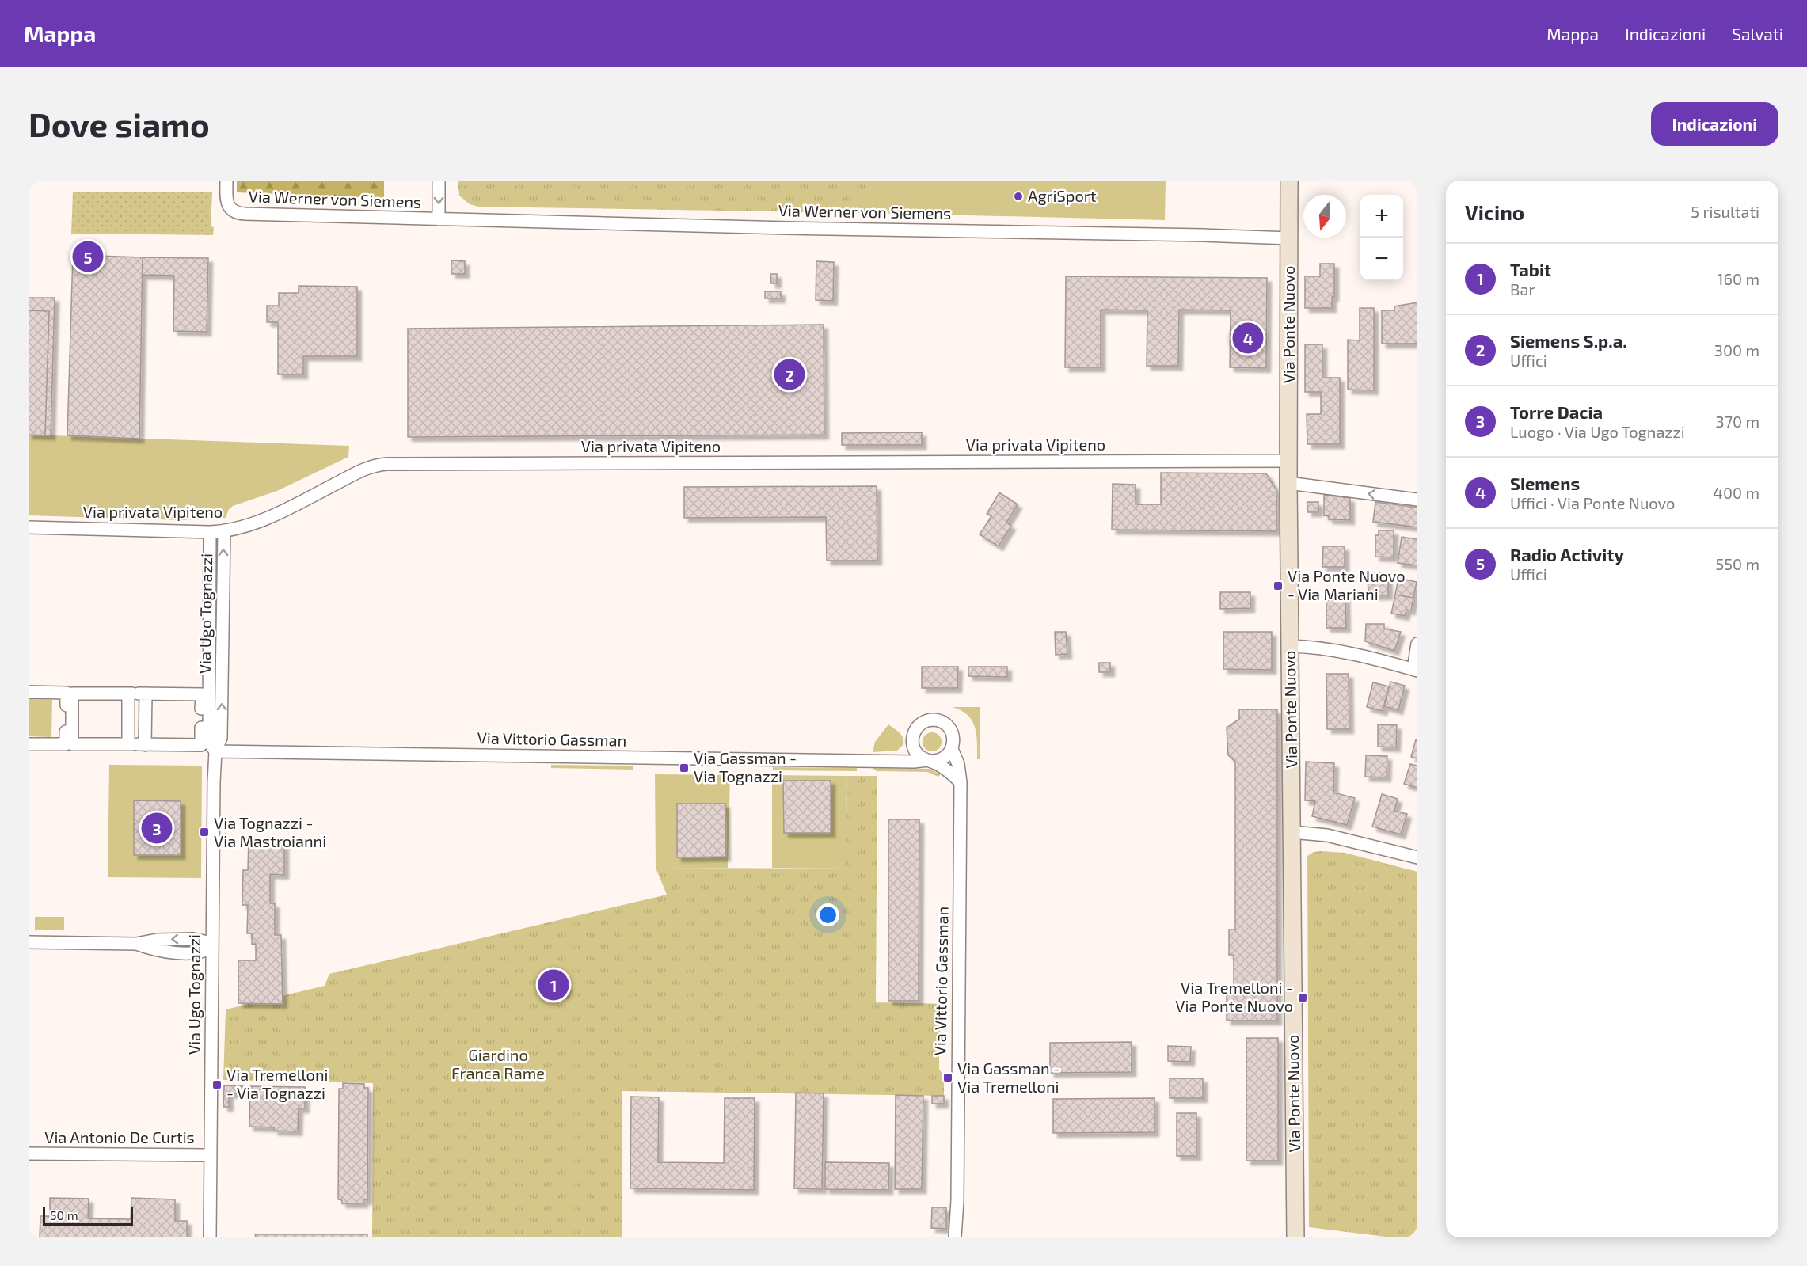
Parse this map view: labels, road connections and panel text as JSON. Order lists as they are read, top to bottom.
{
  "streets": {
    "street": [
      "Via Werner von Siemens",
      "Via Ponte Nuovo",
      "Via privata Vipiteno",
      "Via Ugo Tognazzi",
      "Via Vittorio Gassman",
      "Via Antonio De Curtis"
    ]
  },
  "crossings": [
    ["Via Werner von Siemens", "Via Ponte Nuovo"],
    ["Via Ponte Nuovo", "Via privata Vipiteno"],
    ["Via privata Vipiteno", "Via Ugo Tognazzi"],
    ["Via Ugo Tognazzi", "Via Vittorio Gassman"],
    ["Via Ugo Tognazzi", "Via Antonio De Curtis"]
  ],
  "parks": ["Giardino Franca Rame"],
  "places": {
    "other": ["AgriSport"],
    "transit": [
      "Via Ponte Nuovo - Via Mariani",
      "Via Gassman - Via Tognazzi",
      "Via Tognazzi - Via Mastroianni",
      "Via Tremelloni - Via Ponte Nuovo",
      "Via Gassman - Via Tremelloni",
      "Via Tremelloni - Via Tognazzi"
    ]
  },
  "scale_bar": "50 m",
  "north": "bottom",
  "page": {
    "header": "Mappa",
    "nav": ["Mappa", "Indicazioni", "Salvati"],
    "buttons": "Indicazioni",
    "title": "Dove siamo",
    "heading": ["Vicino", "5 risultati"],
    "map_buttons": ["+", "−"],
    "pins": [
      "5",
      "4",
      "2",
      "3",
      "1"
    ],
    "list": [
      {
        "mark": "1",
        "name": "Tabit",
        "note": "Bar",
        "value": "160 m"
      },
      {
        "mark": "2",
        "name": "Siemens S.p.a.",
        "note": "Uffici",
        "value": "300 m"
      },
      {
        "mark": "3",
        "name": "Torre Dacia",
        "note": "Luogo · Via Ugo Tognazzi",
        "value": "370 m"
      },
      {
        "mark": "4",
        "name": "Siemens",
        "note": "Uffici · Via Ponte Nuovo",
        "value": "400 m"
      },
      {
        "mark": "5",
        "name": "Radio Activity",
        "note": "Uffici",
        "value": "550 m"
      }
    ],
    "scale": "50 m"
  }
}
